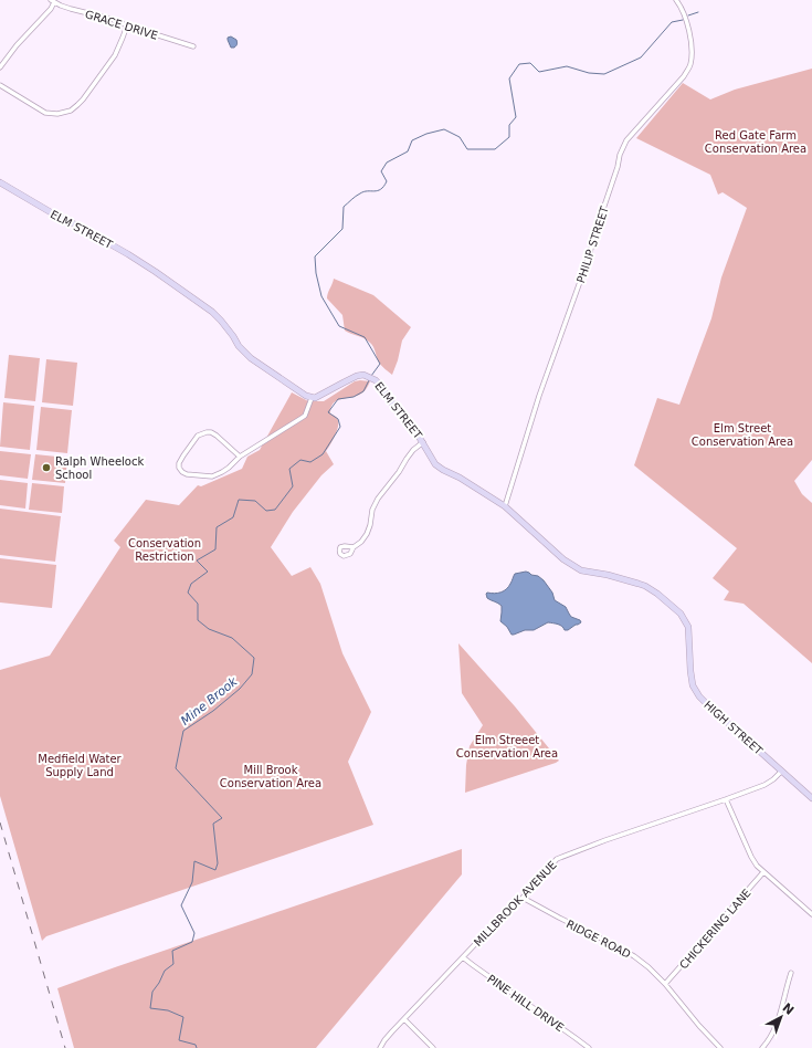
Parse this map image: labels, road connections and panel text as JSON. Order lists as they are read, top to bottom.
{
  "streets": {
    "street": [
      "GRACE DRIVE",
      "ELM STREET",
      "PHILIP STREET",
      "HIGH STREET",
      "MILLBROOK AVENUE",
      "CHICKERING LANE",
      "RIDGE ROAD",
      "PINE HILL DRIVE"
    ]
  },
  "crossings": [
    ["ELM STREET", "PHILIP STREET"],
    ["ELM STREET", "HIGH STREET"],
    ["HIGH STREET", "MILLBROOK AVENUE"],
    ["MILLBROOK AVENUE", "RIDGE ROAD"],
    ["MILLBROOK AVENUE", "PINE HILL DRIVE"],
    ["CHICKERING LANE", "RIDGE ROAD"]
  ],
  "water": ["Mine Brook"],
  "parks": [
    "Red Gate Farm Conservation Area",
    "Elm Street Conservation Area",
    "Conservation Restriction",
    "Elm Streeet Conservation Area",
    "Medfield Water Supply Land",
    "Mill Brook Conservation Area"
  ],
  "places": ["Ralph Wheelock School"],
  "north": "top right"
}
